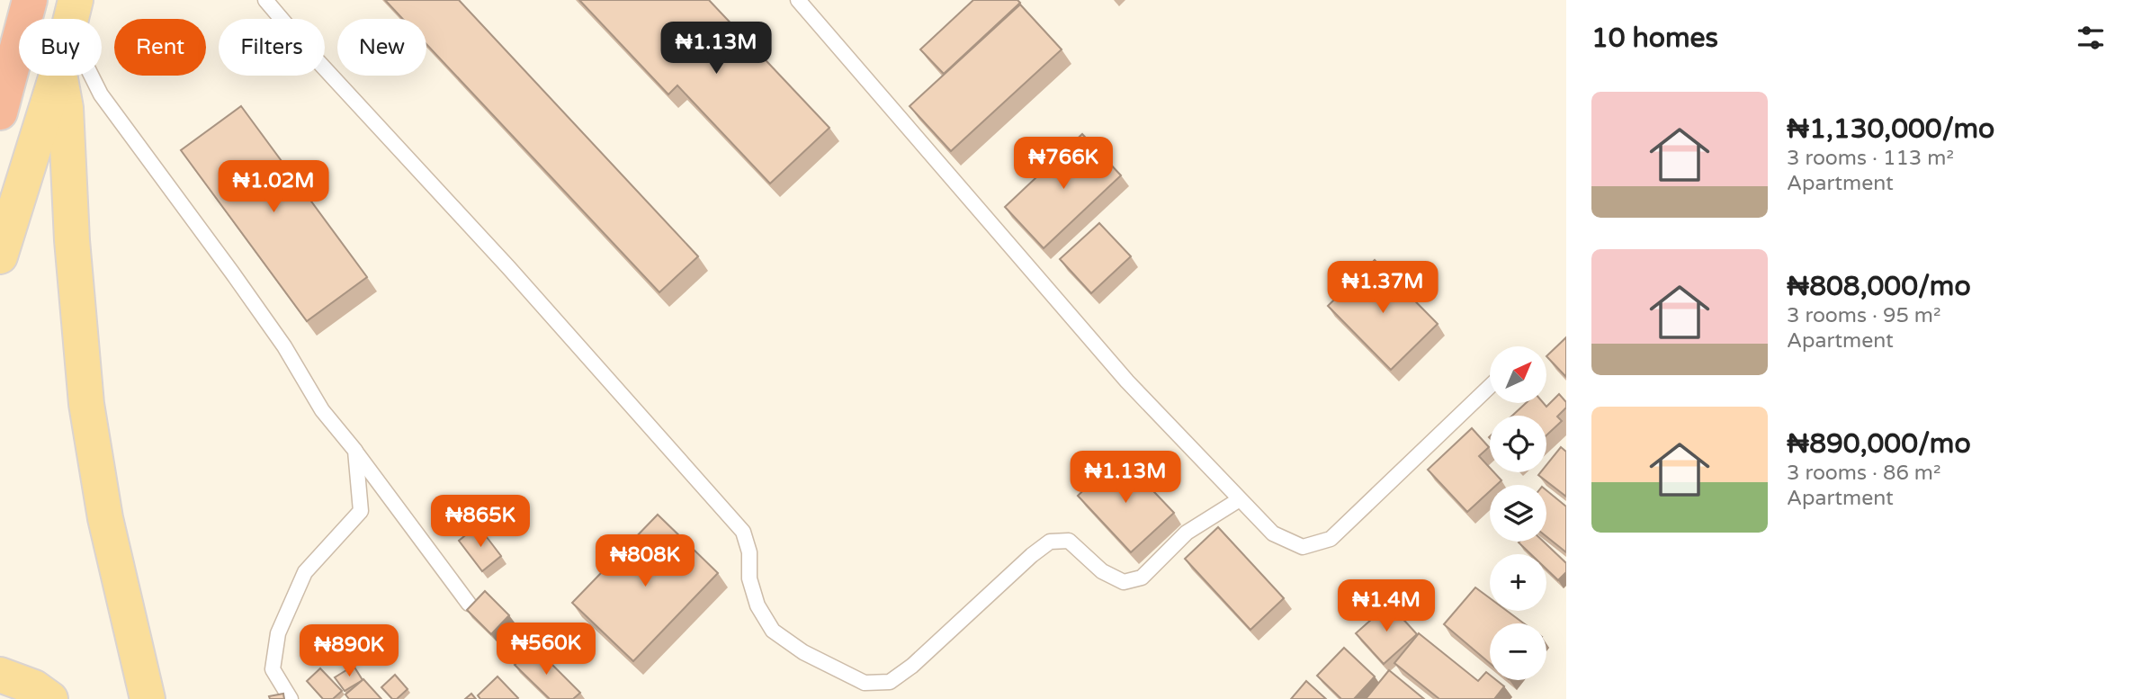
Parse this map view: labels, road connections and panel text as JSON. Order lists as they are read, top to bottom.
{
  "north": "top right",
  "page": {
    "heading": "10 homes",
    "chip": [
      "Buy",
      "Rent",
      "Filters",
      "New"
    ],
    "price": [
      "₦1.13M",
      "₦766K",
      "₦1.02M",
      "₦1.37M",
      "₦1.13M",
      "₦865K",
      "₦808K",
      "₦1.4M",
      "₦560K",
      "₦890K"
    ],
    "list": [
      {
        "name": "₦1,130,000/mo",
        "note": "3 rooms · 113 m² · Apartment"
      },
      {
        "name": "₦808,000/mo",
        "note": "3 rooms · 95 m² · Apartment"
      },
      {
        "name": "₦890,000/mo",
        "note": "3 rooms · 86 m² · Apartment"
      }
    ],
    "map_buttons": ["+", "−"]
  }
}
